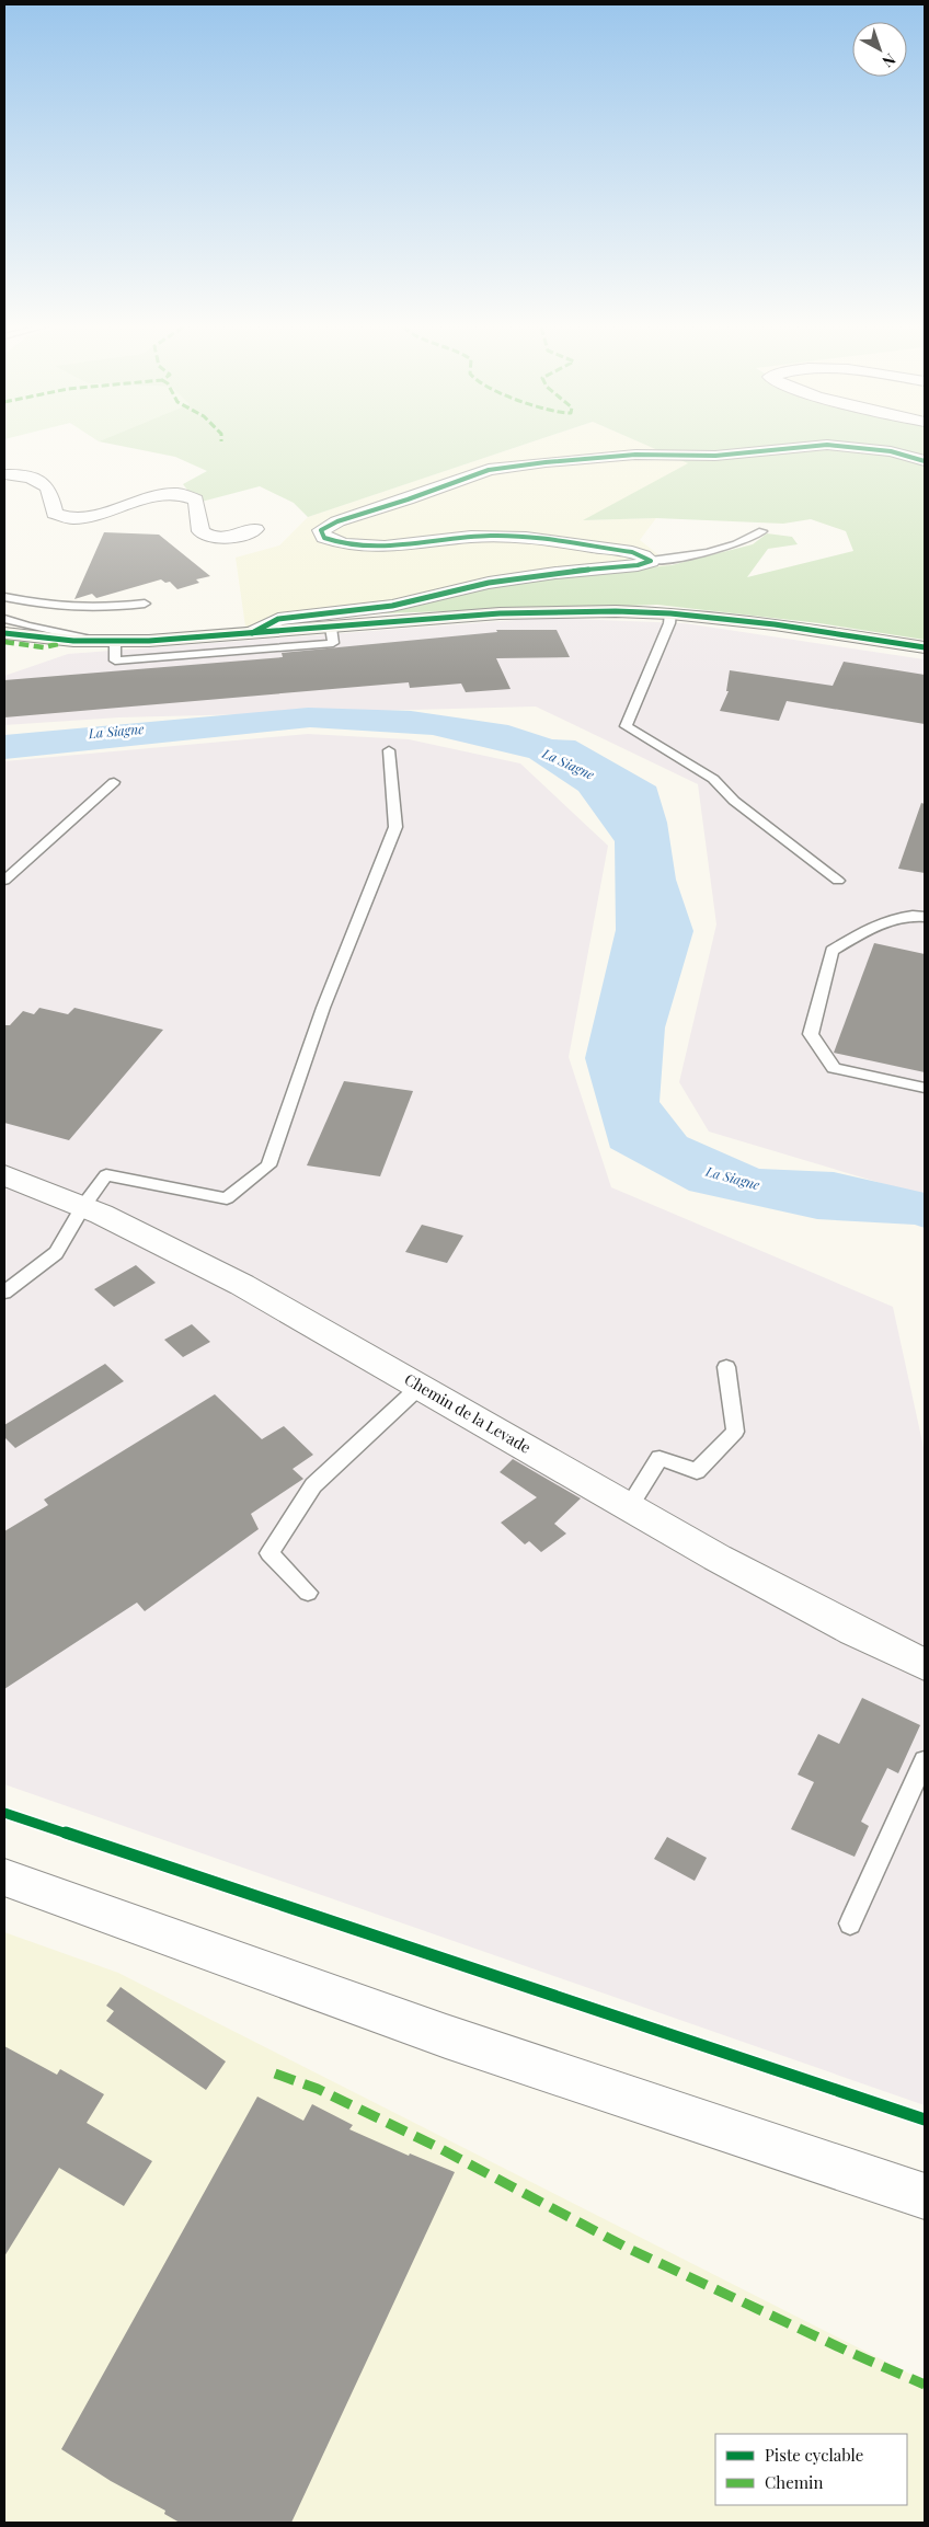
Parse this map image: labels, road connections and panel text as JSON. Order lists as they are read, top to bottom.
{
  "streets": {
    "street": ["Chemin de la Levade"]
  },
  "water": ["La Siagne"],
  "legend": ["Piste cyclable", "Chemin"],
  "north": "bottom right"
}
